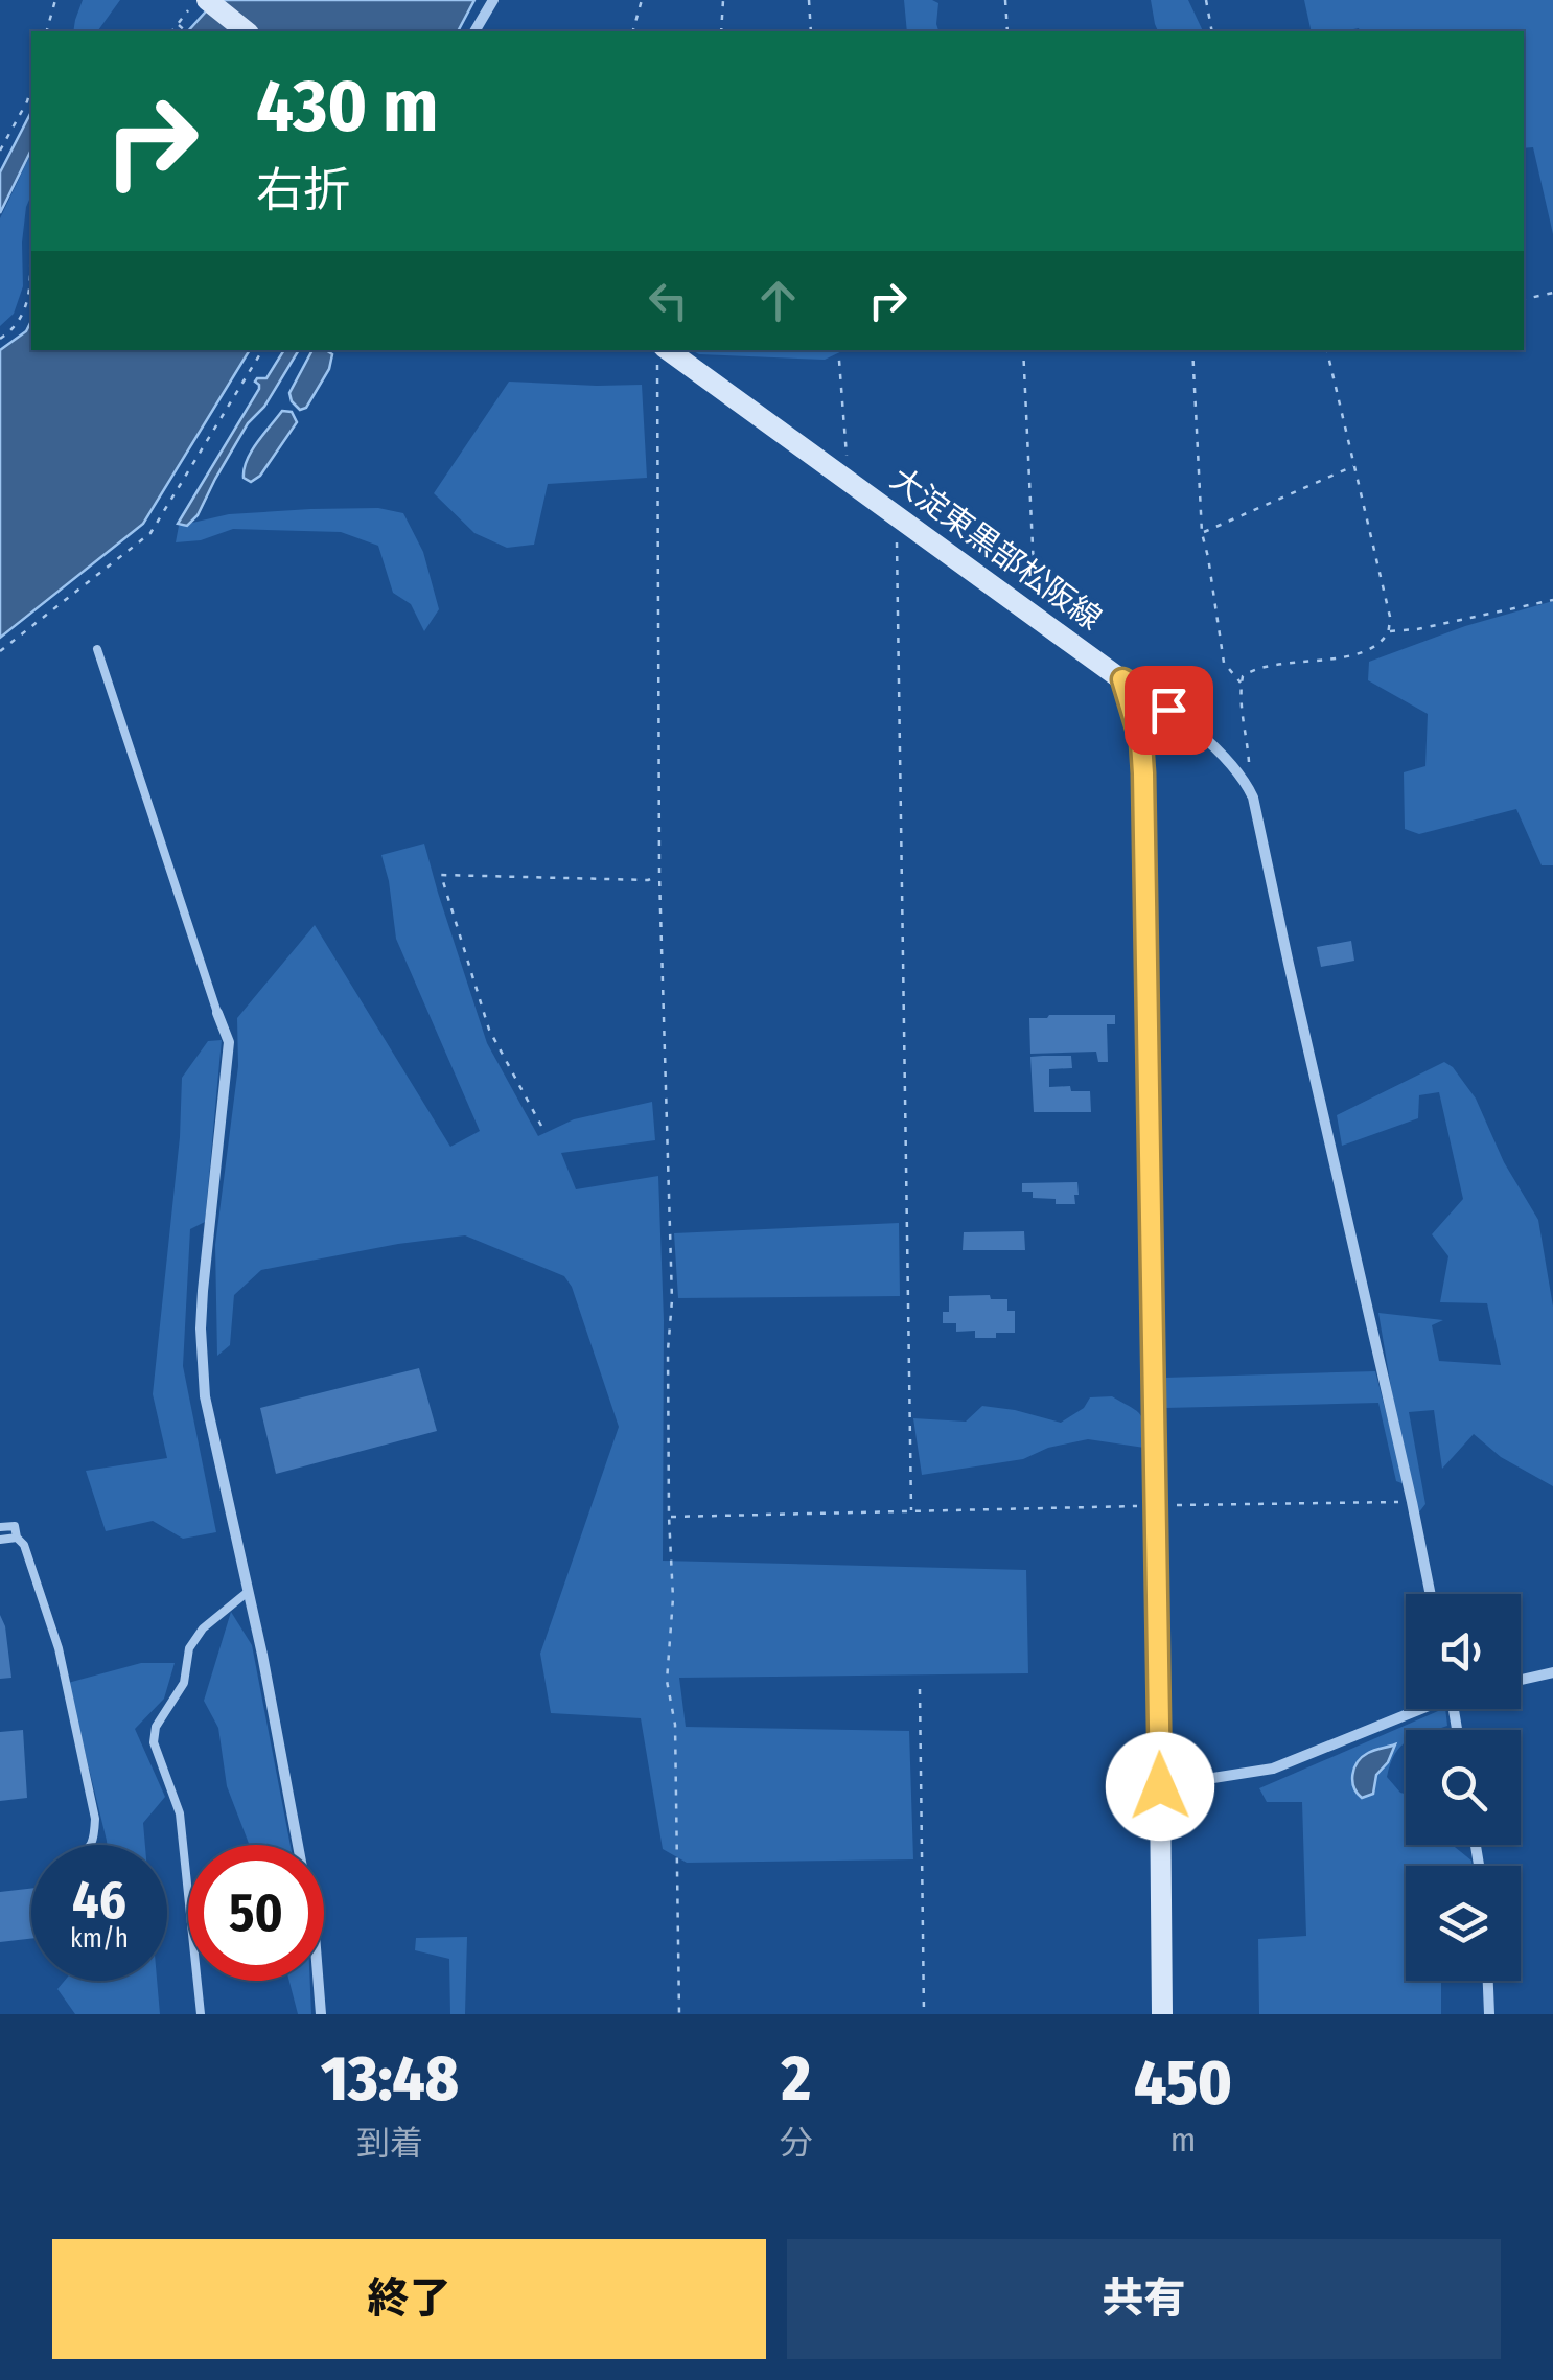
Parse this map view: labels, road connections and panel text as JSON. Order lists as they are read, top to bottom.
{
  "streets": {
    "main road": ["大淀東黒部松阪線"]
  },
  "page": {
    "turn": ["430 m", "右折"],
    "speed": "46 km/h",
    "limit": "50",
    "eta": [
      "13:48",
      "到着",
      "2",
      "分",
      "450",
      "m"
    ],
    "buttons": ["終了", "共有"]
  }
}
